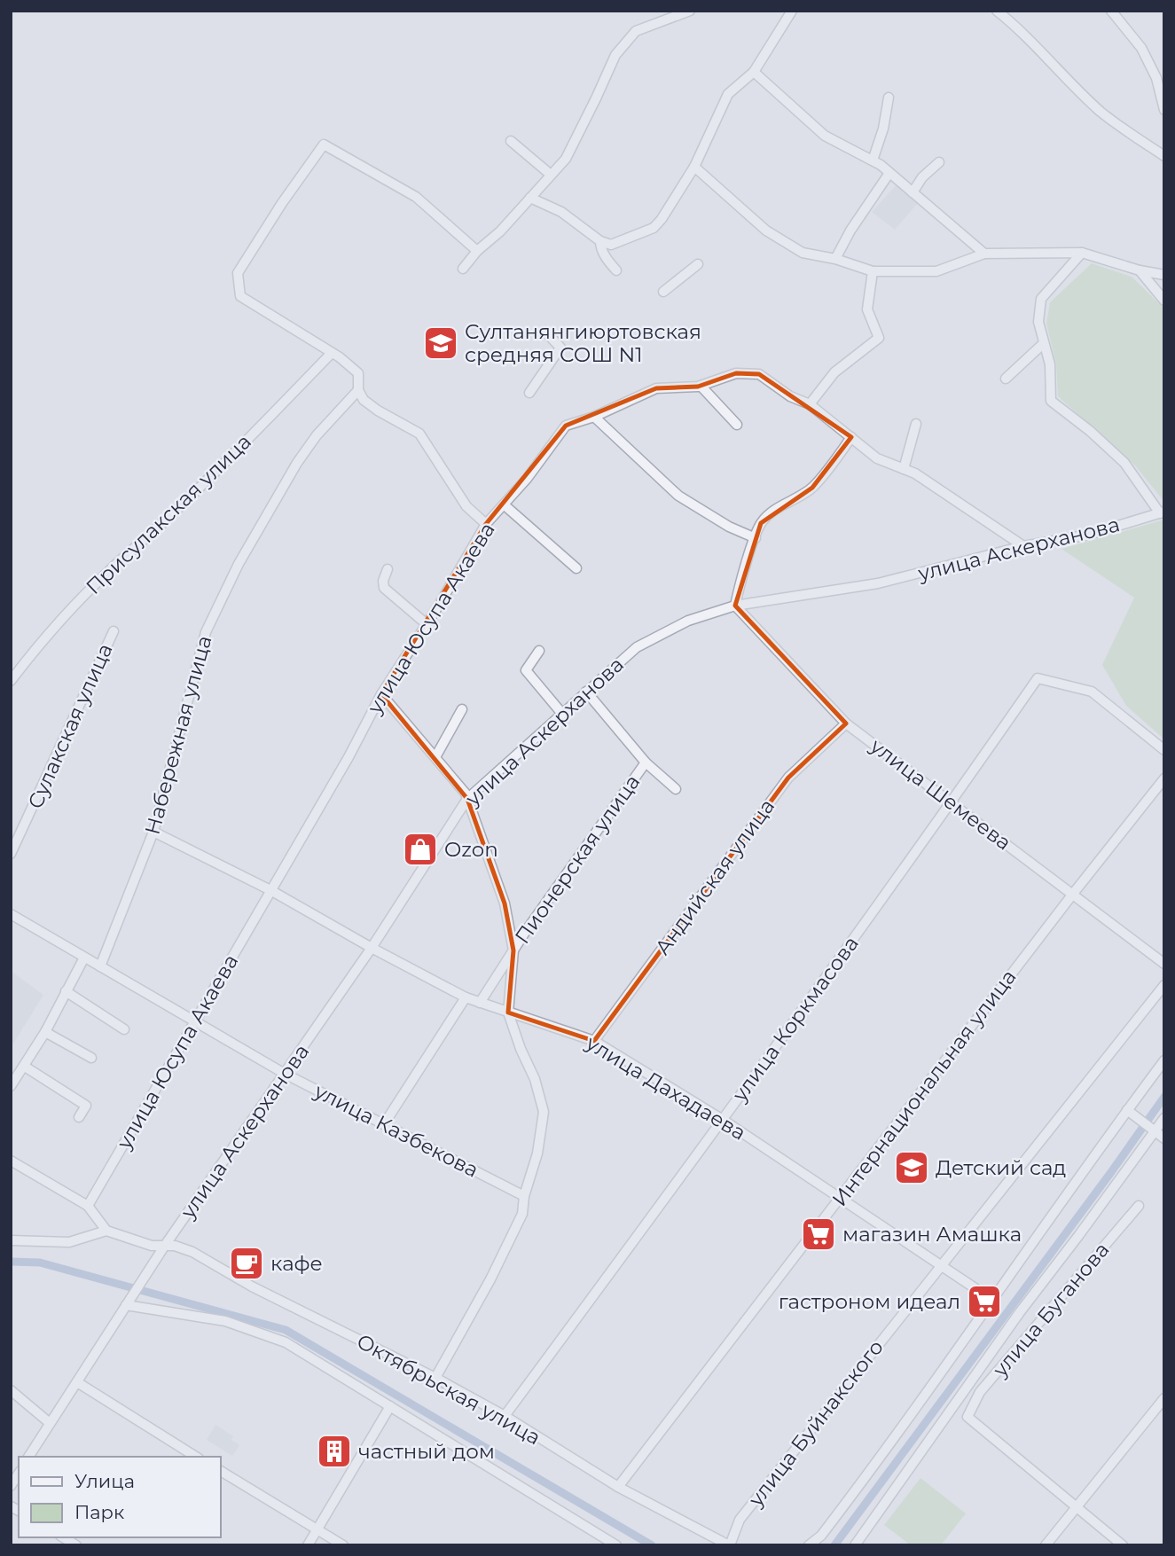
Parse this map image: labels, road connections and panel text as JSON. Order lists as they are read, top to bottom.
{
  "streets": {
    "street": [
      "Присулакская улица",
      "улица Аскерханова",
      "улица Юсупа Акаева",
      "Сулакская улица",
      "Набережная улица",
      "улица Шемеева",
      "Пионерская улица",
      "Андийская улица",
      "улица Коркмасова",
      "улица Дахадаева",
      "Интернациональная улица",
      "улица Казбекова",
      "улица Буганова",
      "Октябрьская улица",
      "улица Буйнакского"
    ]
  },
  "crossings": [
    ["улица Аскерханова", "улица Юсупа Акаева"],
    ["улица Аскерханова", "улица Шемеева"],
    ["улица Аскерханова", "Пионерская улица"],
    ["улица Аскерханова", "улица Дахадаева"],
    ["улица Аскерханова", "улица Казбекова"],
    ["улица Аскерханова", "Октябрьская улица"],
    ["улица Юсупа Акаева", "улица Дахадаева"],
    ["улица Юсупа Акаева", "улица Казбекова"],
    ["Набережная улица", "улица Дахадаева"],
    ["Набережная улица", "улица Казбекова"],
    ["улица Шемеева", "Андийская улица"],
    ["улица Шемеева", "улица Коркмасова"],
    ["улица Шемеева", "Интернациональная улица"],
    ["Пионерская улица", "улица Дахадаева"],
    ["Андийская улица", "улица Дахадаева"],
    ["улица Коркмасова", "улица Дахадаева"],
    ["улица Коркмасова", "Октябрьская улица"],
    ["улица Дахадаева", "Интернациональная улица"],
    ["улица Дахадаева", "улица Буйнакского"],
    ["Интернациональная улица", "Октябрьская улица"],
    ["Октябрьская улица", "улица Буйнакского"]
  ],
  "places": {
    "school or university": ["Султанянгиюртовская средняя СОШ N1", "Детский сад"],
    "shop": ["Ozon"],
    "supermarket": ["магазин Амашка", "гастроном идеал"],
    "cafe": ["кафе"],
    "building": ["частный дом"]
  },
  "legend": ["Улица", "Парк"]
}
